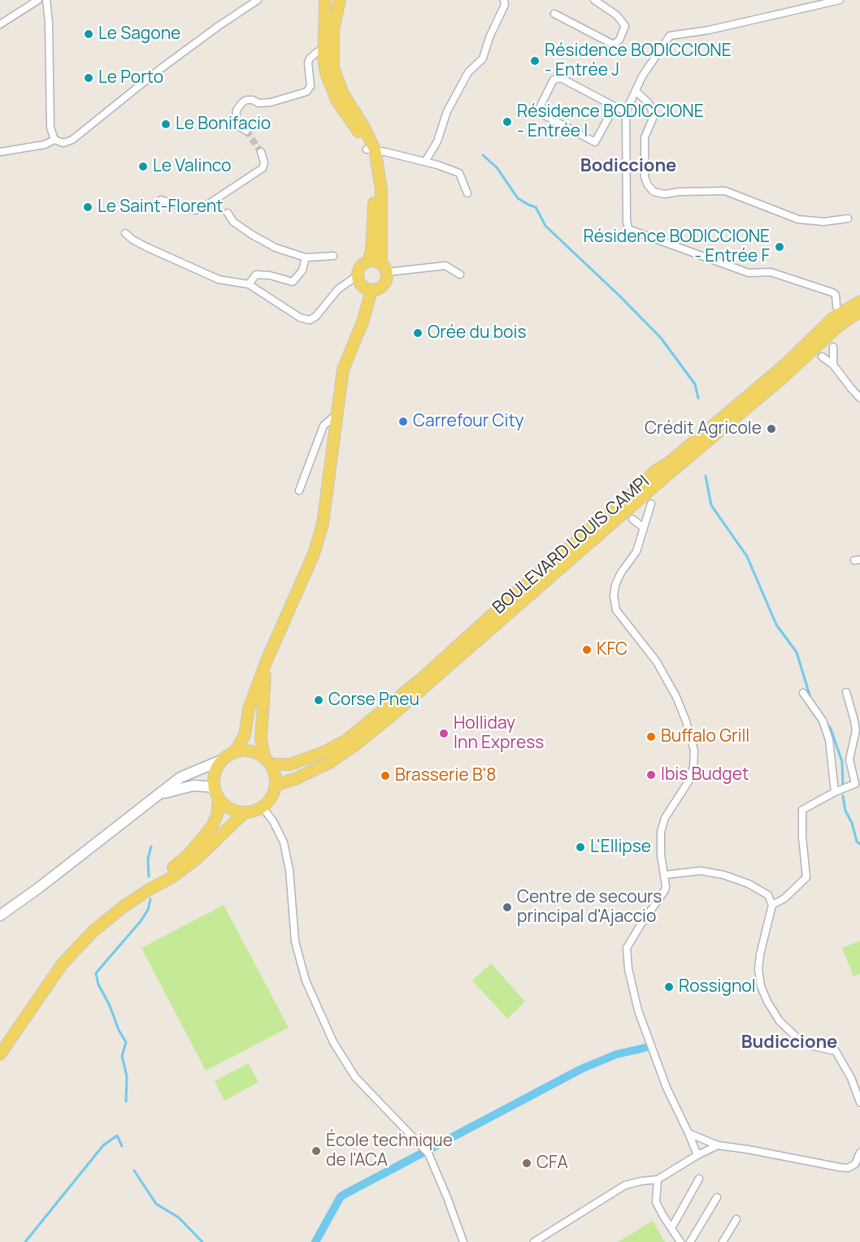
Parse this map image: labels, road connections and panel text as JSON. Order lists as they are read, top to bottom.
{
  "streets": {
    "main road": ["BOULEVARD LOUIS CAMPI"]
  },
  "districts": ["Bodiccione", "Budiccione"],
  "places": [
    "Le Sagone",
    "Résidence BODICCIONE - Entrée J",
    "Le Porto",
    "Résidence BODICCIONE - Entrée I",
    "Le Bonifacio",
    "Le Valinco",
    "Le Saint-Florent",
    "Résidence BODICCIONE - Entrée F",
    "Orée du bois",
    "Carrefour City",
    "Crédit Agricole",
    "KFC",
    "Corse Pneu",
    "Holliday Inn Express",
    "Buffalo Grill",
    "Ibis Budget",
    "Brasserie B'8",
    "L'Ellipse",
    "Centre de secours principal d'Ajaccio",
    "Rossignol",
    "École technique de l'ACA",
    "CFA"
  ]
}
